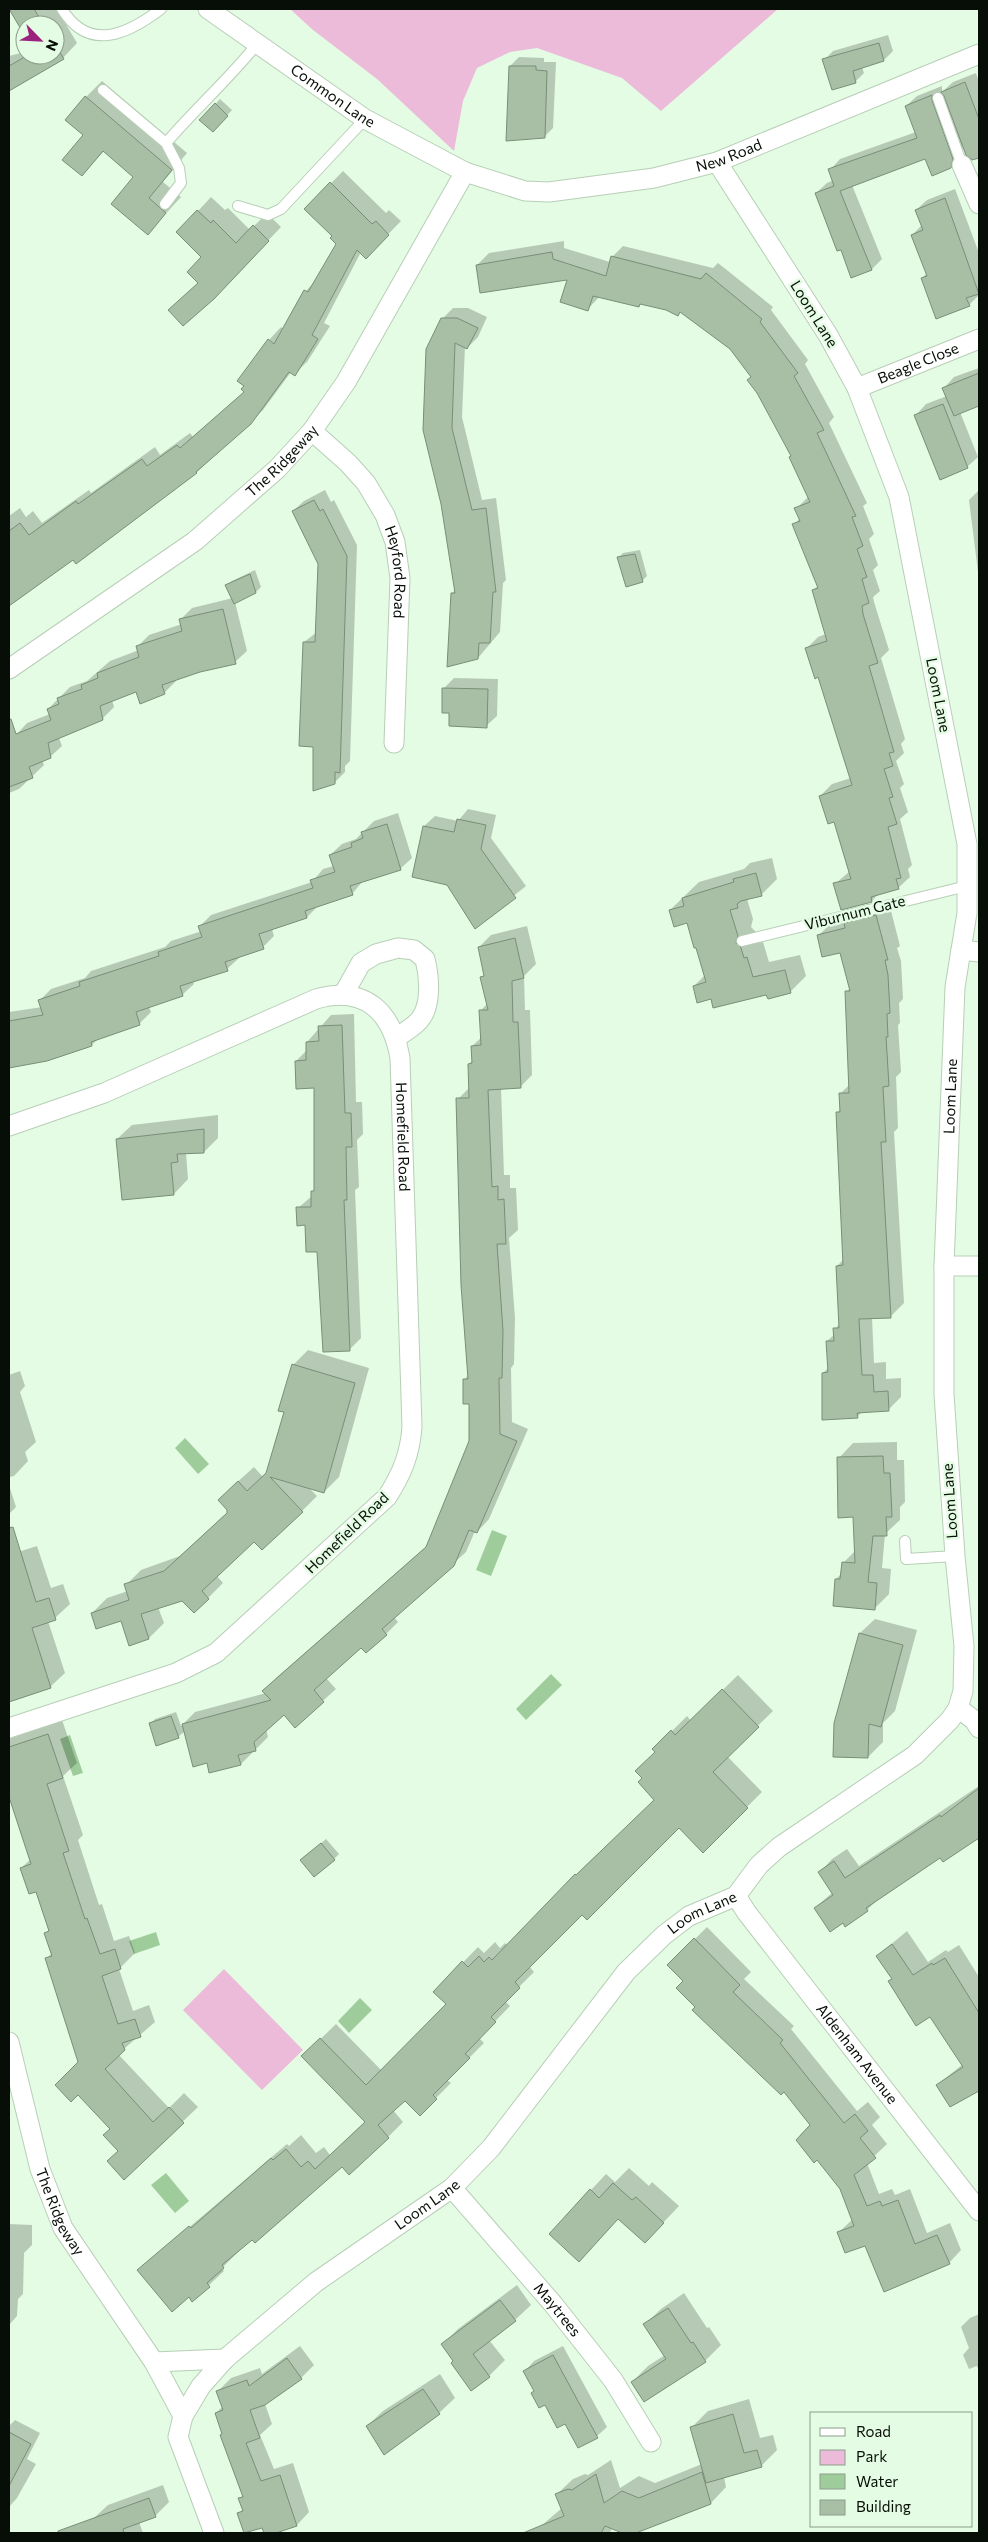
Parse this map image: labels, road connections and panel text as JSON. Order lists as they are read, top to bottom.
{
  "streets": {
    "street": [
      "Common Lane",
      "New Road",
      "Loom Lane",
      "Beagle Close",
      "The Ridgeway",
      "Heyford Road",
      "Homefield Road",
      "Aldenham Avenue",
      "Maytrees"
    ],
    "lane": ["Viburnum Gate"]
  },
  "crossings": [
    ["Common Lane", "New Road"],
    ["Common Lane", "The Ridgeway"],
    ["New Road", "Loom Lane"],
    ["New Road", "The Ridgeway"],
    ["Loom Lane", "Beagle Close"],
    ["Loom Lane", "The Ridgeway"],
    ["Loom Lane", "Viburnum Gate"],
    ["Loom Lane", "Aldenham Avenue"],
    ["Loom Lane", "Maytrees"],
    ["The Ridgeway", "Heyford Road"]
  ],
  "legend": [
    "Road",
    "Park",
    "Water",
    "Building"
  ],
  "north": "bottom right"
}
